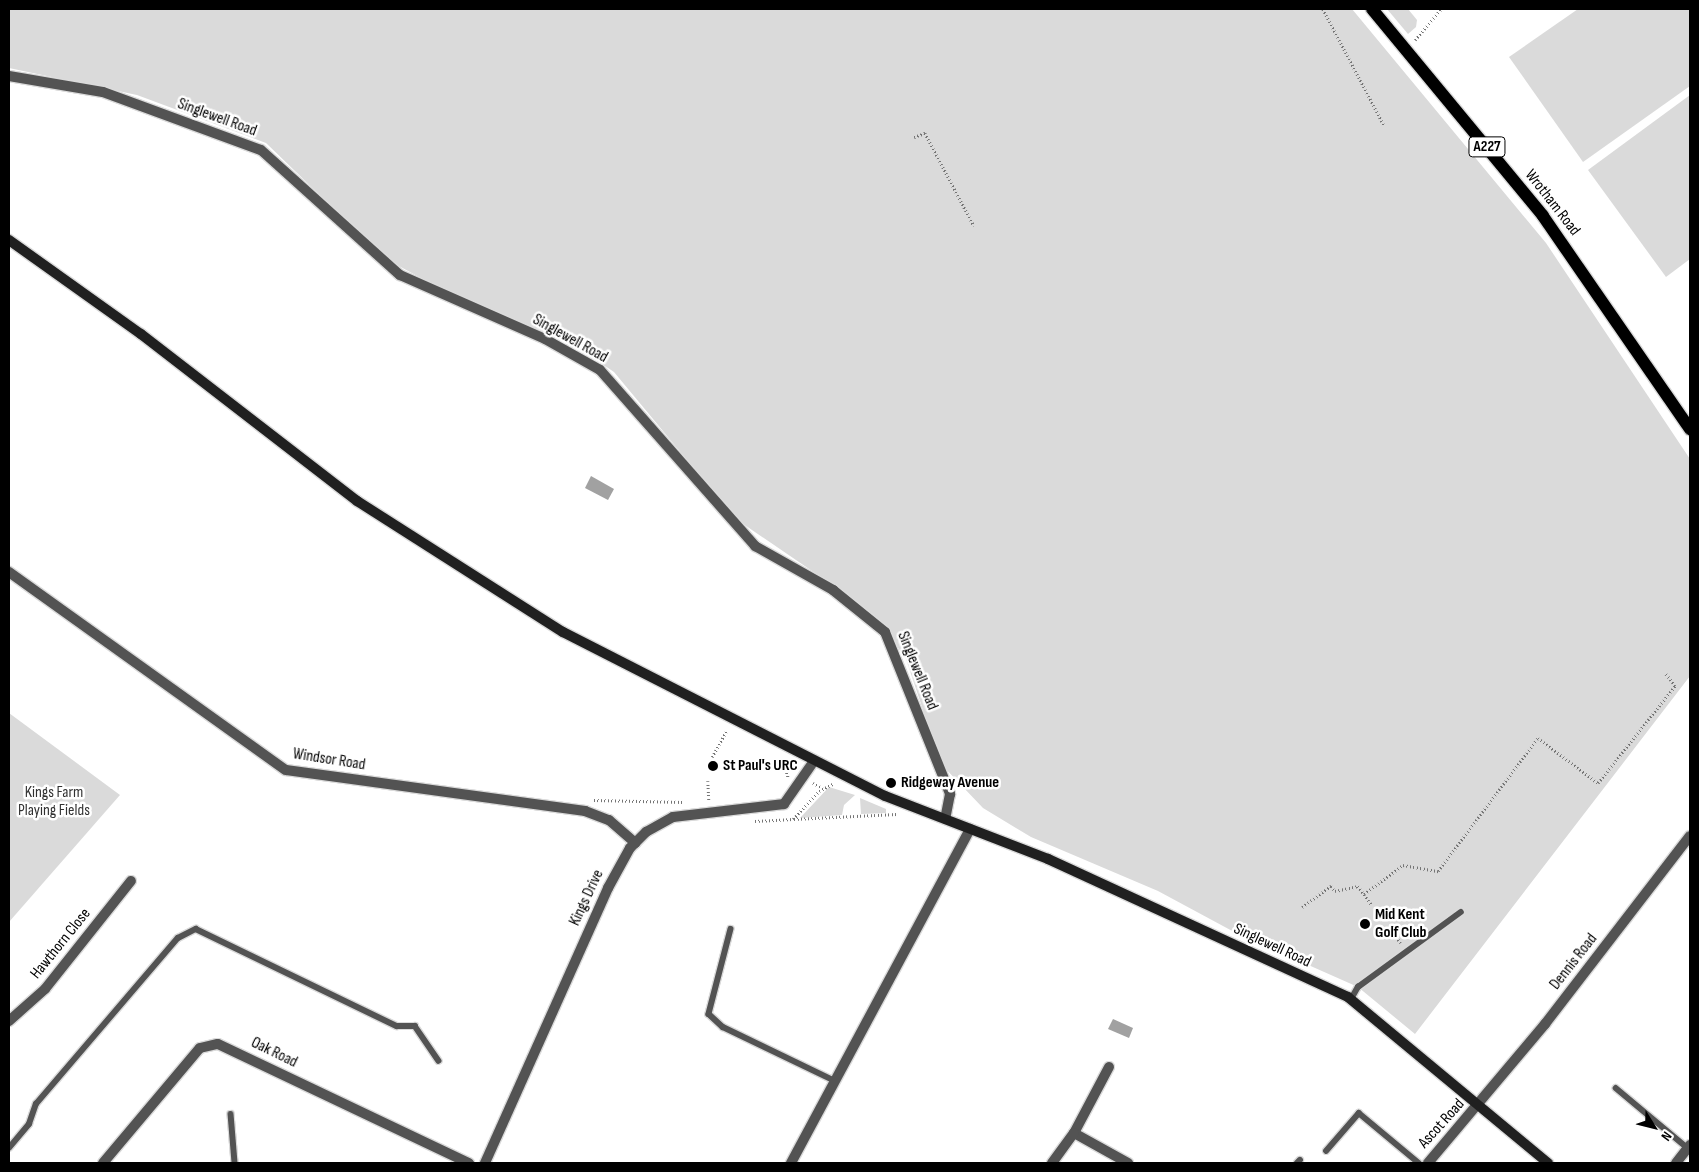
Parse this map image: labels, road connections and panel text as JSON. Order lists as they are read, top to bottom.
{
  "streets": {
    "main road": ["A227", "Wrotham Road"],
    "street": [
      "Singlewell Road",
      "Windsor Road",
      "Kings Drive",
      "Hawthorn Close",
      "Dennis Road",
      "Oak Road",
      "Ascot Road"
    ]
  },
  "crossings": [
    ["Singlewell Road", "Kings Drive"],
    ["Singlewell Road", "Dennis Road"],
    ["Singlewell Road", "Ascot Road"],
    ["Windsor Road", "Kings Drive"],
    ["Dennis Road", "Ascot Road"]
  ],
  "parks": ["Kings Farm Playing Fields"],
  "places": ["St Paul's URC", "Ridgeway Avenue", "Mid Kent Golf Club"],
  "north": "bottom right"
}
